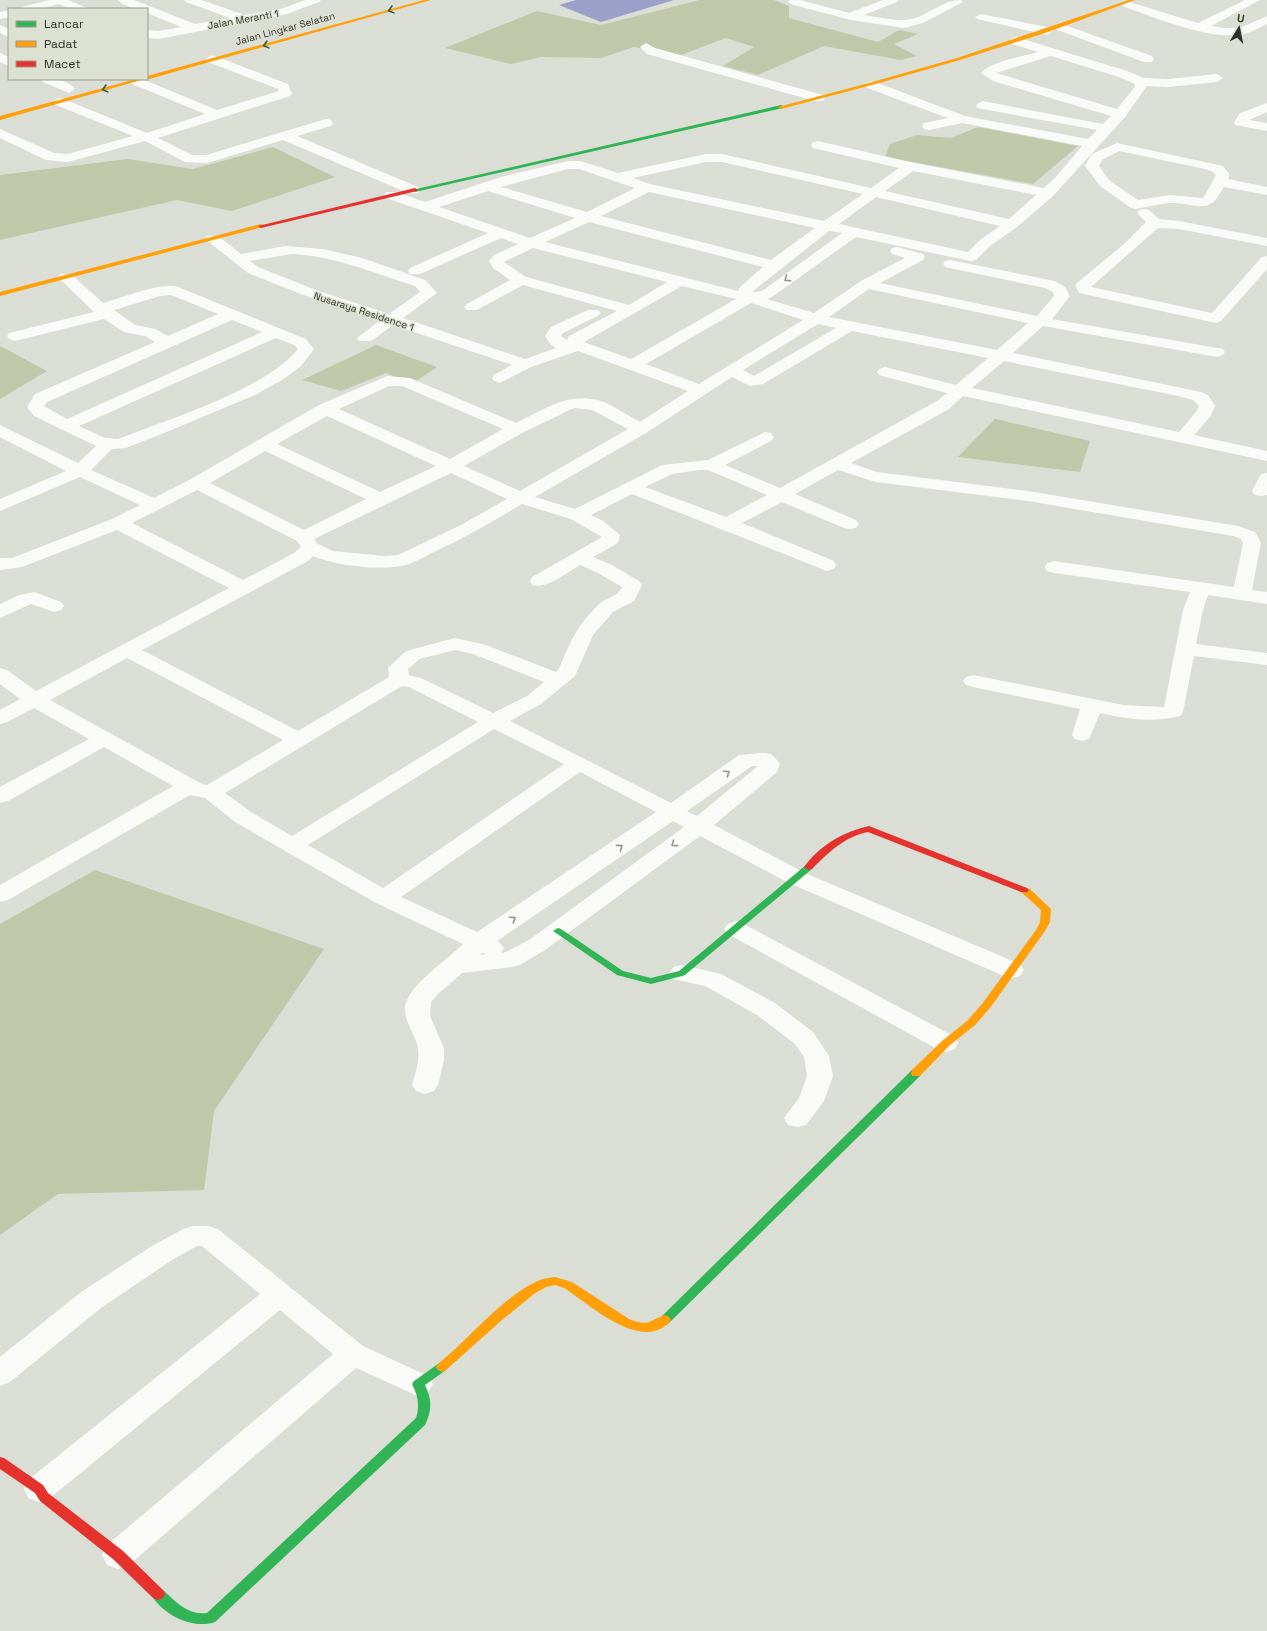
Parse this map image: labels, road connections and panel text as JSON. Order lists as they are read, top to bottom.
{
  "streets": {
    "main road": ["Jalan Lingkar Selatan"],
    "street": ["Jalan Meranti 1", "Nusaraya Residence 1"]
  },
  "legend": ["Lancar", "Padat", "Macet"],
  "north": "top"
}
